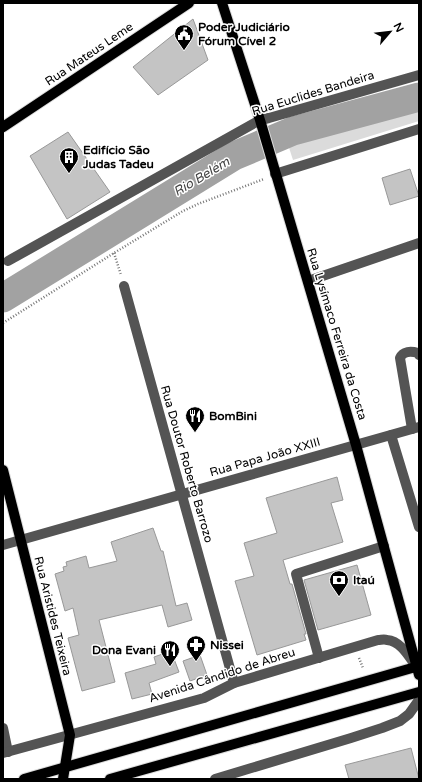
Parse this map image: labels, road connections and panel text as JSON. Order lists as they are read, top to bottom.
{
  "streets": {
    "main road": ["Rua Mateus Leme", "Rua Lysímaco Ferreira da Costa", "Rua Aristides Teixeira"],
    "street": [
      "Rua Euclides Bandeira",
      "Rua Papa João XXIII",
      "Rua Doutor Roberto Barrozo",
      "Avenida Cândido de Abreu"
    ]
  },
  "crossings": [
    ["Rua Euclides Bandeira", "Rua Lysímaco Ferreira da Costa"],
    ["Rua Lysímaco Ferreira da Costa", "Rua Papa João XXIII"],
    ["Rua Lysímaco Ferreira da Costa", "Avenida Cândido de Abreu"],
    ["Rua Papa João XXIII", "Rua Doutor Roberto Barrozo"],
    ["Rua Papa João XXIII", "Rua Aristides Teixeira"],
    ["Rua Doutor Roberto Barrozo", "Avenida Cândido de Abreu"],
    ["Rua Aristides Teixeira", "Avenida Cândido de Abreu"]
  ],
  "water": ["Rio Belém"],
  "places": {
    "public building": ["Poder Judiciário Fórum Cível 2"],
    "building": ["Edifício São Judas Tadeu"],
    "restaurant": ["BomBini", "Dona Evani"],
    "bank": ["Itaú"],
    "pharmacy": ["Nissei"]
  },
  "north": "top right"
}
